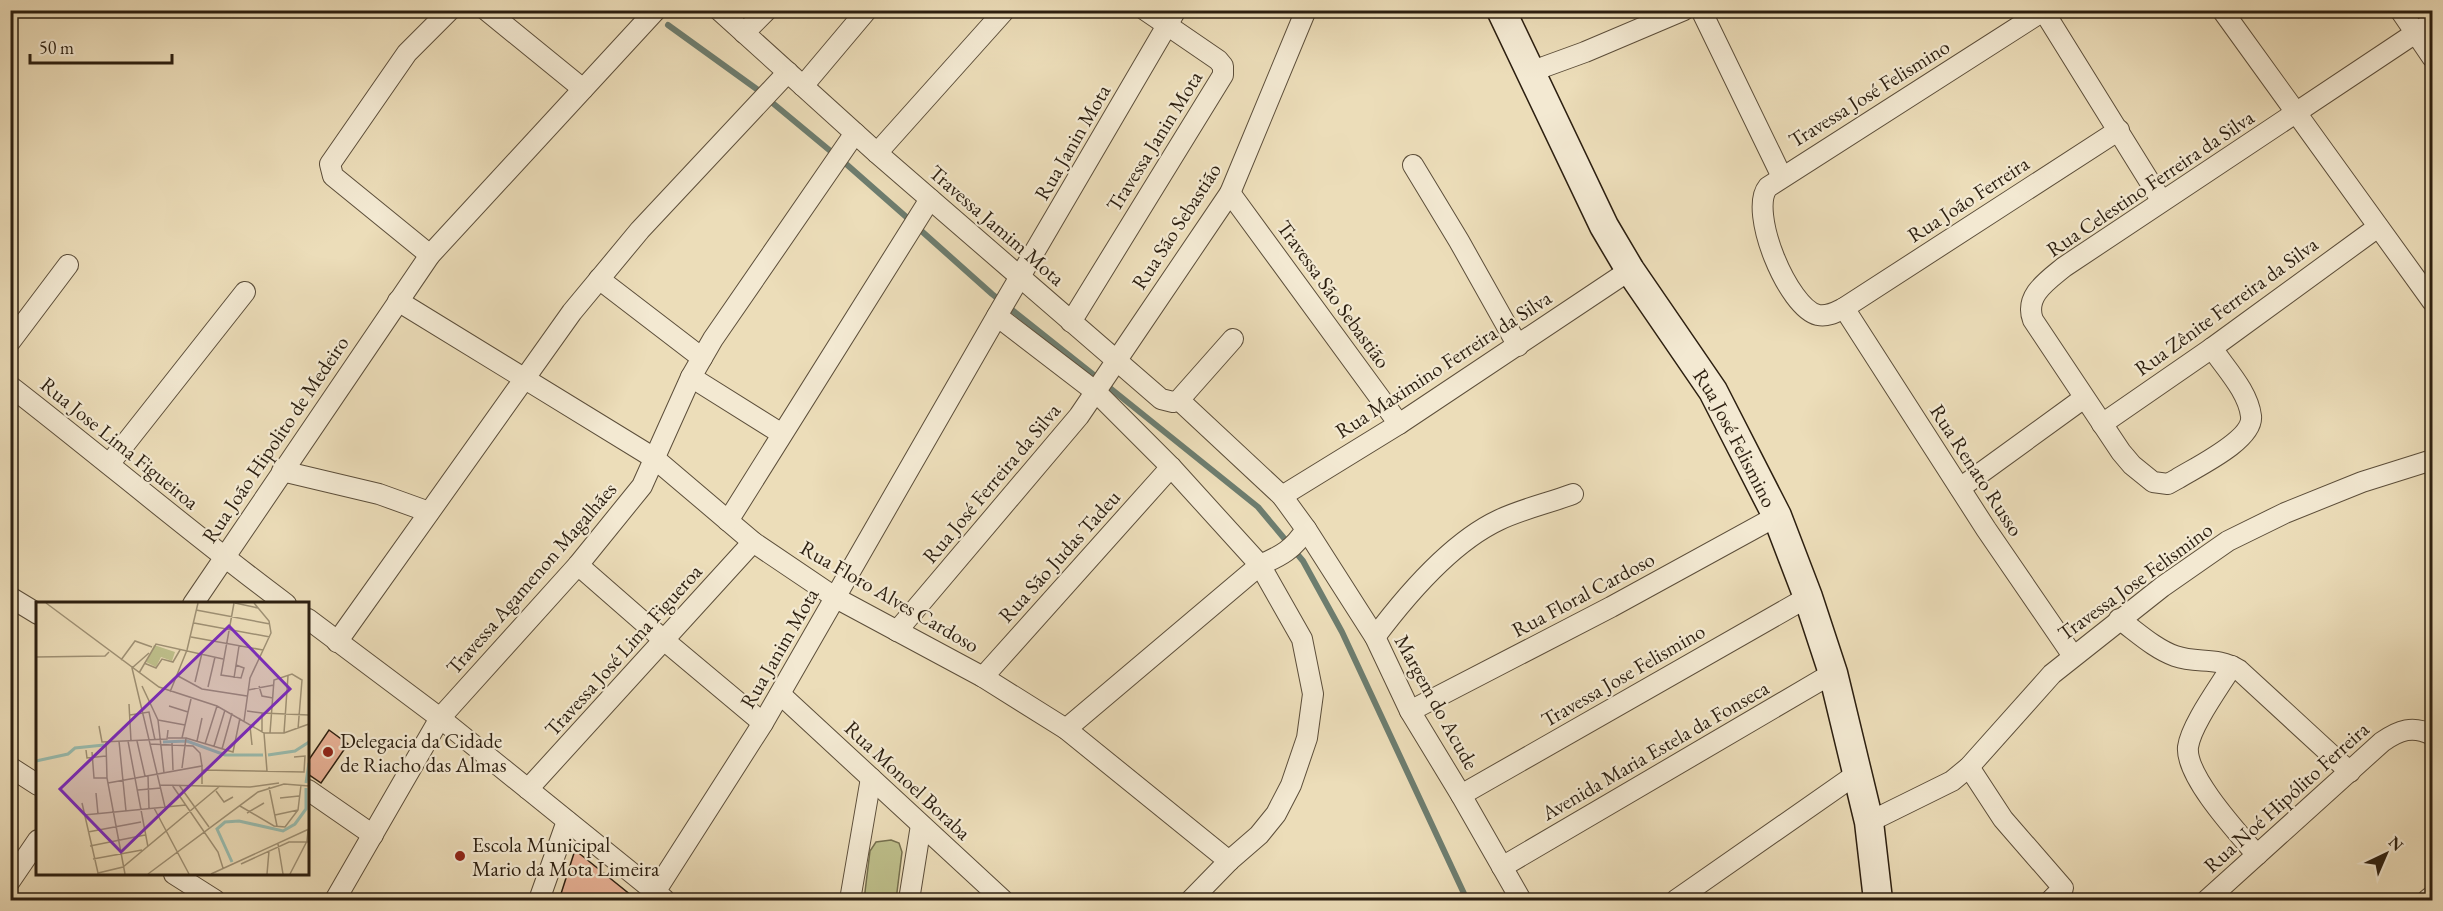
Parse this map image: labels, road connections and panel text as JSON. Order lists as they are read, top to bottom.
{
  "streets": {
    "street": [
      "Travessa José Felismino",
      "Travessa Janin Mota",
      "Rua Janin Mota",
      "Rua Celestino Ferreira da Silva",
      "Rua João Ferreira",
      "Travessa Jamim Mota",
      "Rua São Sebastião",
      "Travessa São Sebastião",
      "Rua Zênite Ferreira da Silva",
      "Rua Maximino Ferreira da Silva",
      "Rua José Felismino",
      "Rua João Hipolito de Medeiro",
      "Rua Jose Lima Figueiroa",
      "Rua Renato Russo",
      "Rua José Ferreira da Silva",
      "Rua São Judas Tadeu",
      "Travessa Agamenon Magalhães",
      "Travessa Jose Felismino",
      "Rua Floral Cardoso",
      "Rua Floro Alves Cardoso",
      "Rua Janim Mota",
      "Travessa José Lima Figueroa",
      "Margem do Acude",
      "Avenida Maria Estela da Fonseca",
      "Rua Monoel Boraba",
      "Rua Noé Hipólito Ferreira"
    ]
  },
  "crossings": [
    ["Travessa José Felismino", "Rua João Ferreira"],
    ["Travessa José Felismino", "Rua Renato Russo"],
    ["Travessa Janin Mota", "Rua Janin Mota"],
    ["Travessa Janin Mota", "Travessa Jamim Mota"],
    ["Rua Janin Mota", "Travessa Jamim Mota"],
    ["Rua Janin Mota", "Rua Janim Mota"],
    ["Rua João Ferreira", "Rua Renato Russo"],
    ["Travessa Jamim Mota", "Rua São Sebastião"],
    ["Travessa Jamim Mota", "Rua José Ferreira da Silva"],
    ["Travessa Jamim Mota", "Travessa Agamenon Magalhães"],
    ["Rua São Sebastião", "Travessa São Sebastião"],
    ["Rua São Sebastião", "Rua José Ferreira da Silva"],
    ["Travessa São Sebastião", "Rua Maximino Ferreira da Silva"],
    ["Rua Maximino Ferreira da Silva", "Rua José Felismino"],
    ["Rua Maximino Ferreira da Silva", "Margem do Acude"],
    ["Rua José Felismino", "Travessa Jose Felismino"],
    ["Rua José Felismino", "Rua Floral Cardoso"],
    ["Rua José Felismino", "Avenida Maria Estela da Fonseca"],
    ["Rua João Hipolito de Medeiro", "Rua Jose Lima Figueiroa"],
    ["Rua João Hipolito de Medeiro", "Rua Floro Alves Cardoso"],
    ["Rua Renato Russo", "Travessa Jose Felismino"],
    ["Rua José Ferreira da Silva", "Rua Floro Alves Cardoso"],
    ["Rua São Judas Tadeu", "Rua Floro Alves Cardoso"],
    ["Travessa Agamenon Magalhães", "Rua Floro Alves Cardoso"],
    ["Travessa Jose Felismino", "Margem do Acude"],
    ["Rua Floral Cardoso", "Margem do Acude"],
    ["Rua Floro Alves Cardoso", "Rua Janim Mota"],
    ["Rua Floro Alves Cardoso", "Travessa José Lima Figueroa"],
    ["Rua Janim Mota", "Rua Monoel Boraba"],
    ["Margem do Acude", "Avenida Maria Estela da Fonseca"]
  ],
  "places": ["Delegacia da Cidade de Riacho das Almas", "Escola Municipal Mario da Mota Limeira"],
  "scale_bar": "50 m",
  "north": "top right"
}
